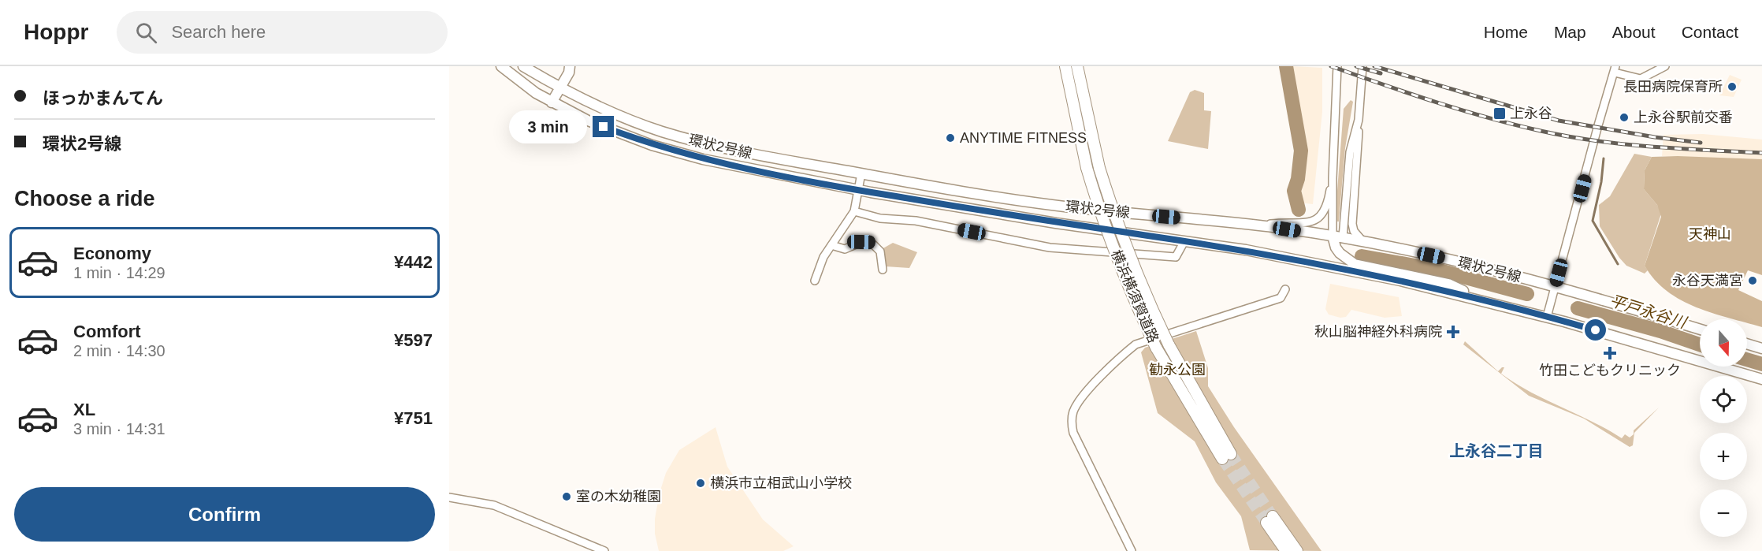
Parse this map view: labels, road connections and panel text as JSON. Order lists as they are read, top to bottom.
{
  "streets": {
    "highway": ["横浜横須賀道路"],
    "main road": ["環状2号線"]
  },
  "districts": ["上永谷二丁目"],
  "water": ["平戸永谷川"],
  "parks": ["天神山", "勧永公園"],
  "places": {
    "other": [
      "長田病院保育所",
      "上永谷駅前交番",
      "ANYTIME FITNESS",
      "永谷天満宮",
      "横浜市立相武山小学校",
      "室の木幼稚園"
    ],
    "transit": ["上永谷"],
    "health": ["秋山脳神経外科病院", "竹田こどもクリニック"]
  },
  "north": "bottom",
  "page": {
    "header": "Hoppr",
    "search": "Search here",
    "nav": [
      "Home",
      "Map",
      "About",
      "Contact"
    ],
    "banner": ["ほっかまんてん", "環状2号線"],
    "bubble": "3 min",
    "heading": "Choose a ride",
    "list": [
      {
        "name": "Economy",
        "note": "1 min · 14:29",
        "value": "¥442"
      },
      {
        "name": "Comfort",
        "note": "2 min · 14:30",
        "value": "¥597"
      },
      {
        "name": "XL",
        "note": "3 min · 14:31",
        "value": "¥751"
      }
    ],
    "map_buttons": ["+", "−"],
    "buttons": "Confirm"
  }
}
